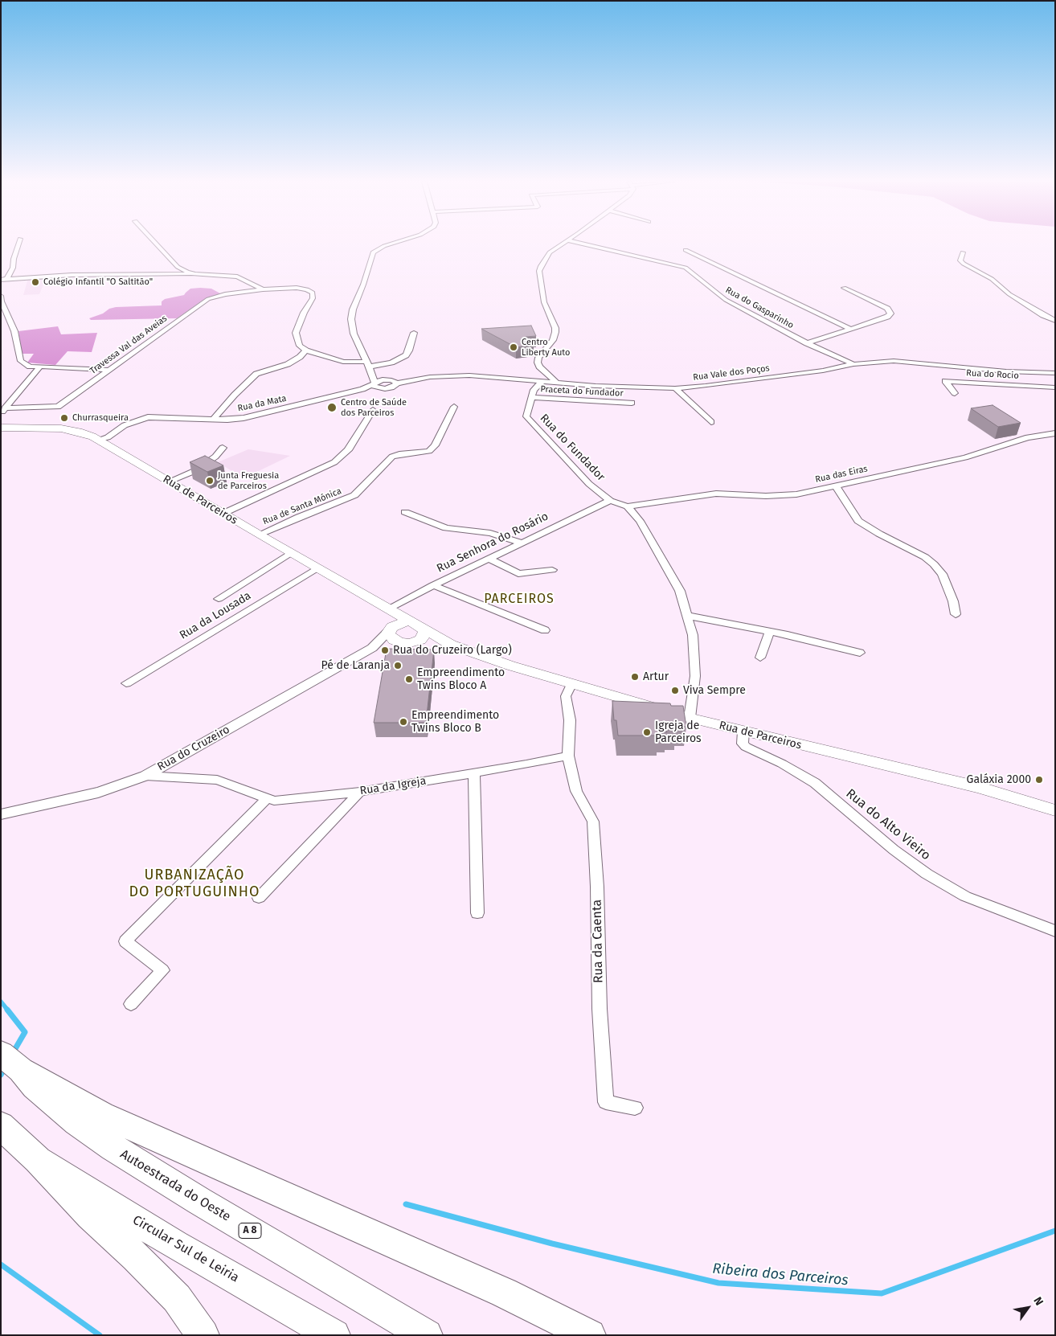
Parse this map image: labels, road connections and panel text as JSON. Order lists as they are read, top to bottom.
{
  "streets": {
    "highway": ["Autoestrada do Oeste", "A 8", "Circular Sul de Leiria"],
    "main road": ["Rua de Parceiros"],
    "street": [
      "Rua do Gasparinho",
      "Travessa Val das Aveias",
      "Rua Vale dos Poços",
      "Rua do Rocio",
      "Praceta do Fundador",
      "Rua da Mata",
      "Rua do Fundador",
      "Rua das Eiras",
      "Rua de Santa Mónica",
      "Rua Senhora do Rosário",
      "Rua da Lousada",
      "Rua do Cruzeiro",
      "Rua da Igreja",
      "Rua do Alto Vieiro",
      "Rua da Caenta"
    ]
  },
  "crossings": [
    ["Rua do Gasparinho", "Rua Vale dos Poços"],
    ["Rua Vale dos Poços", "Rua do Fundador"],
    ["Praceta do Fundador", "Rua do Fundador"],
    ["Rua da Mata", "Rua de Parceiros"],
    ["Rua do Fundador", "Rua das Eiras"],
    ["Rua do Fundador", "Rua Senhora do Rosário"],
    ["Rua de Parceiros", "Rua de Santa Mónica"],
    ["Rua de Parceiros", "Rua Senhora do Rosário"],
    ["Rua de Parceiros", "Rua da Lousada"],
    ["Rua de Parceiros", "Rua do Alto Vieiro"],
    ["Rua do Cruzeiro", "Rua da Igreja"],
    ["Rua da Igreja", "Rua da Caenta"]
  ],
  "districts": ["PARCEIROS", "URBANIZAÇÃO DO PORTUGUINHO"],
  "water": ["Ribeira dos Parceiros"],
  "places": [
    "Colégio Infantil \"O Saltitão\"",
    "Centro Liberty Auto",
    "Centro de Saúde dos Parceiros",
    "Churrasqueira",
    "Junta Freguesia de Parceiros",
    "Rua do Cruzeiro (Largo)",
    "Pé de Laranja",
    "Artur",
    "Empreendimento Twins Bloco A",
    "Viva Sempre",
    "Empreendimento Twins Bloco B",
    "Igreja de Parceiros",
    "Galáxia 2000"
  ],
  "north": "top right"
}
